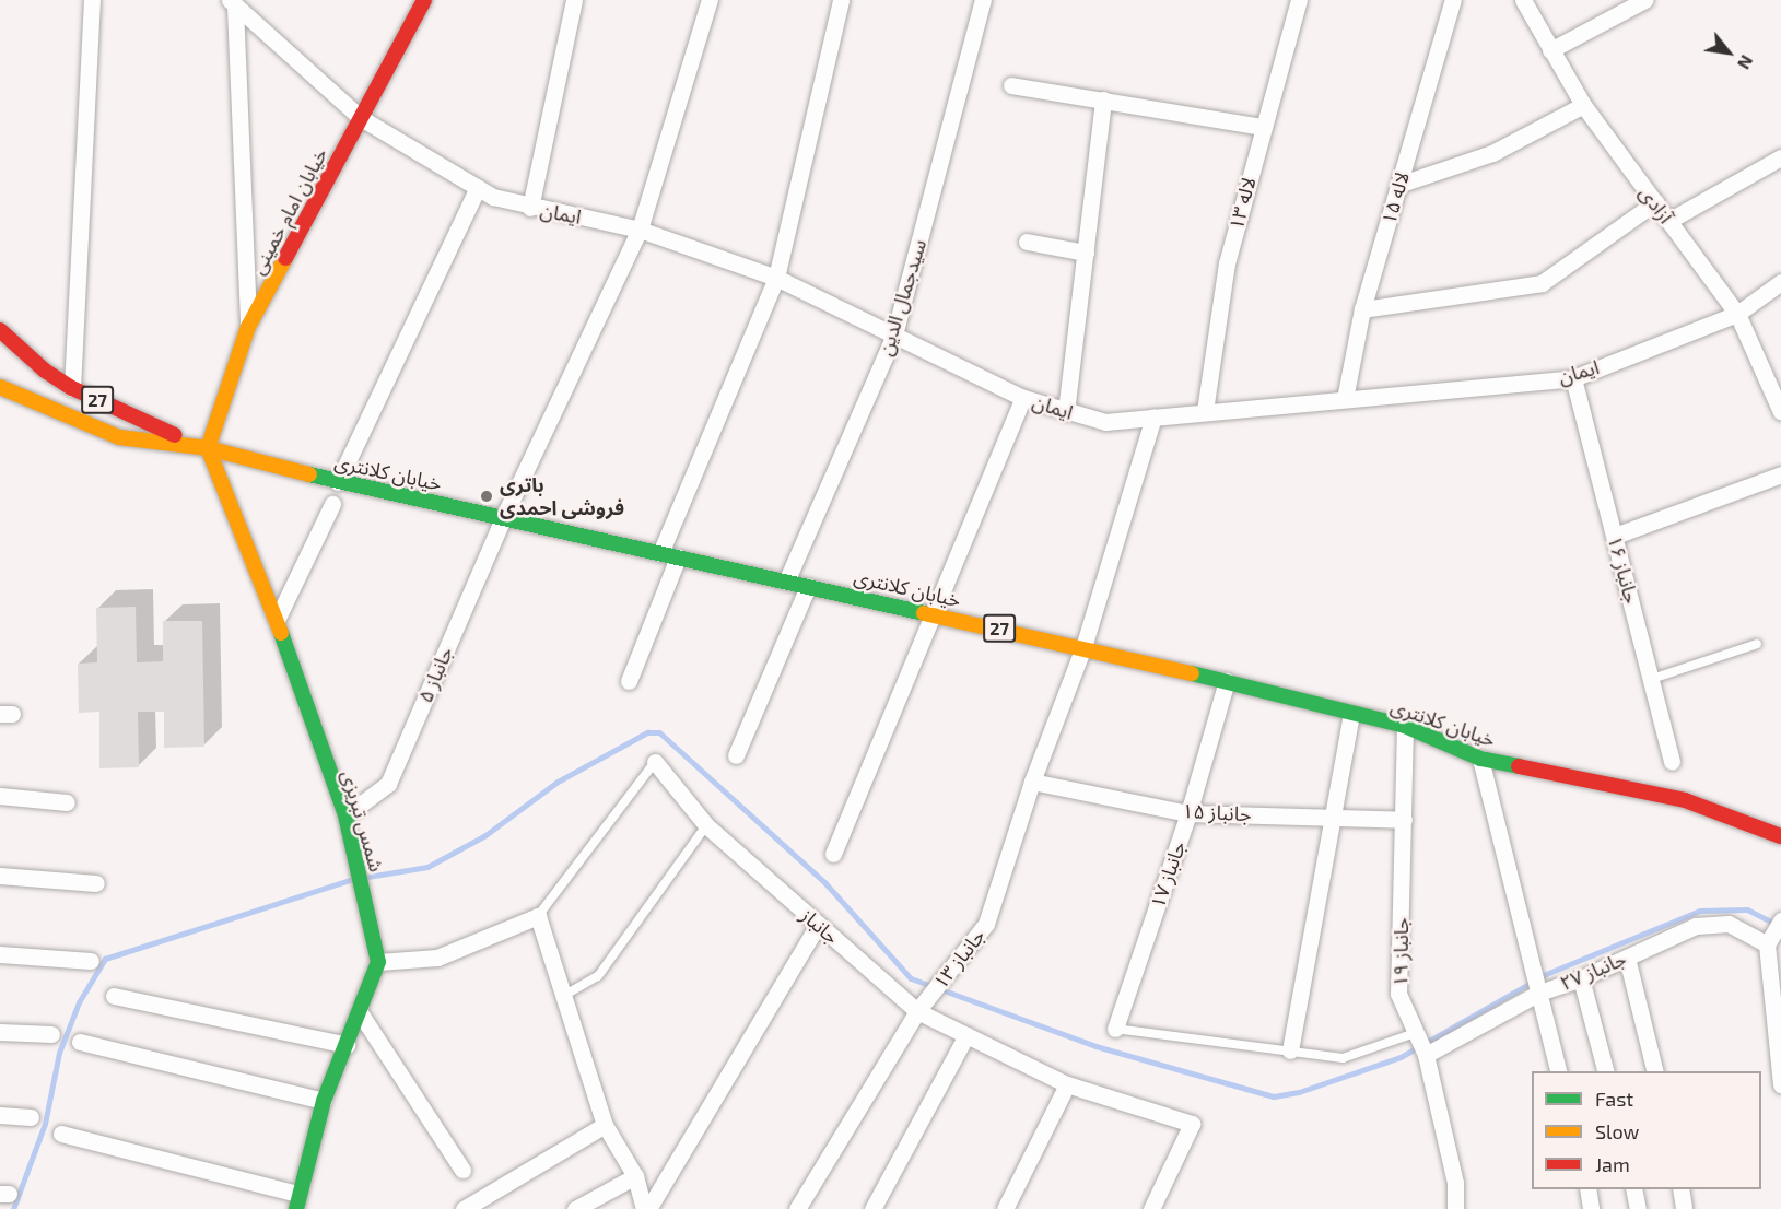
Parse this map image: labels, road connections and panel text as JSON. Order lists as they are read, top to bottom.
{
  "streets": {
    "main road": [
      "خیابان امام خمینی",
      "27",
      "خیابان کلانتری",
      "شمس تبریزی"
    ],
    "street": [
      "لاله ۱۵",
      "لاله ۱۳",
      "آزادی",
      "ایمان",
      "سیدجمال الدین",
      "جانباز ۱۶",
      "جانباز ۵",
      "جانباز ۱۵",
      "جانباز ۱۷",
      "جانباز",
      "جانباز ۱۹",
      "جانباز ۱۳",
      "جانباز ۲۷"
    ]
  },
  "crossings": [
    ["لاله ۱۵", "ایمان"],
    ["لاله ۱۳", "ایمان"],
    ["آزادی", "ایمان"],
    ["خیابان امام خمینی", "ایمان"],
    ["خیابان امام خمینی", "خیابان کلانتری"],
    ["خیابان امام خمینی", "شمس تبریزی"],
    ["ایمان", "سیدجمال الدین"],
    ["ایمان", "جانباز ۱۶"],
    ["ایمان", "جانباز ۵"],
    ["ایمان", "جانباز ۱۳"],
    ["سیدجمال الدین", "خیابان کلانتری"],
    ["خیابان کلانتری", "جانباز ۵"],
    ["خیابان کلانتری", "شمس تبریزی"],
    ["خیابان کلانتری", "جانباز ۱۷"],
    ["خیابان کلانتری", "جانباز ۱۹"],
    ["خیابان کلانتری", "جانباز ۱۳"],
    ["جانباز ۵", "شمس تبریزی"],
    ["جانباز ۱۵", "جانباز ۱۷"],
    ["جانباز ۱۵", "جانباز ۱۹"],
    ["جانباز ۱۵", "جانباز ۱۳"],
    ["جانباز", "جانباز ۱۳"],
    ["جانباز ۱۹", "جانباز ۲۷"]
  ],
  "places": ["باتری فروشی احمدی"],
  "legend": ["Fast", "Slow", "Jam"],
  "north": "bottom right"
}
